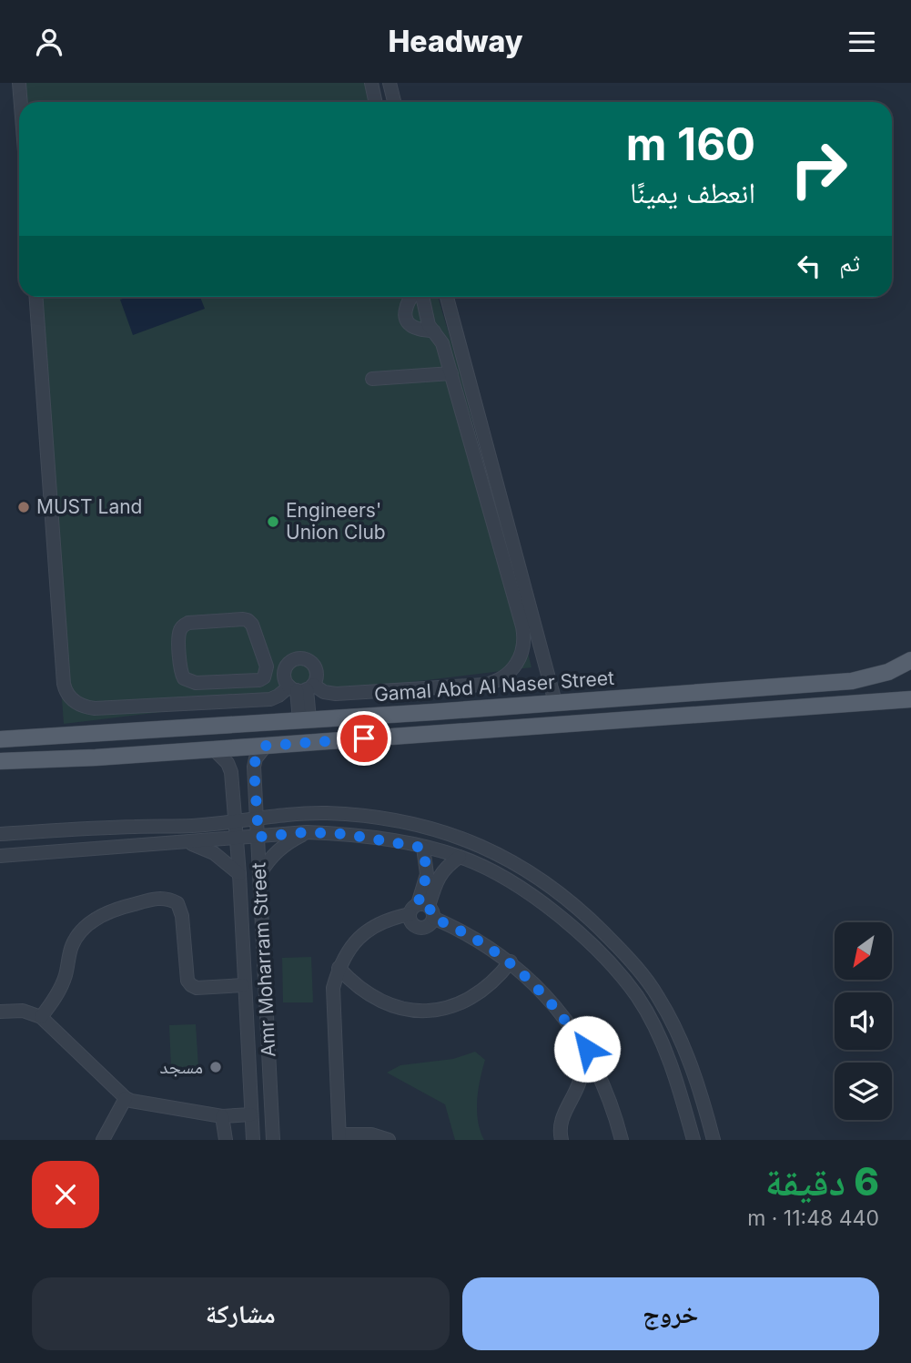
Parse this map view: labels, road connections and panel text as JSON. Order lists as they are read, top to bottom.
{
  "streets": {
    "main road": ["Gamal Abd Al Naser Street"],
    "street": ["Amr Moharram Street"]
  },
  "places": ["MUST Land", "Engineers' Union Club", "مسجد"],
  "north": "bottom left",
  "page": {
    "header": "Headway",
    "turn": ["160 m", "انعطف يمينًا"],
    "then": "ثم",
    "heading": ["6 دقيقة", "440 m · 11:48"],
    "buttons": ["خروج", "مشاركة"]
  }
}
